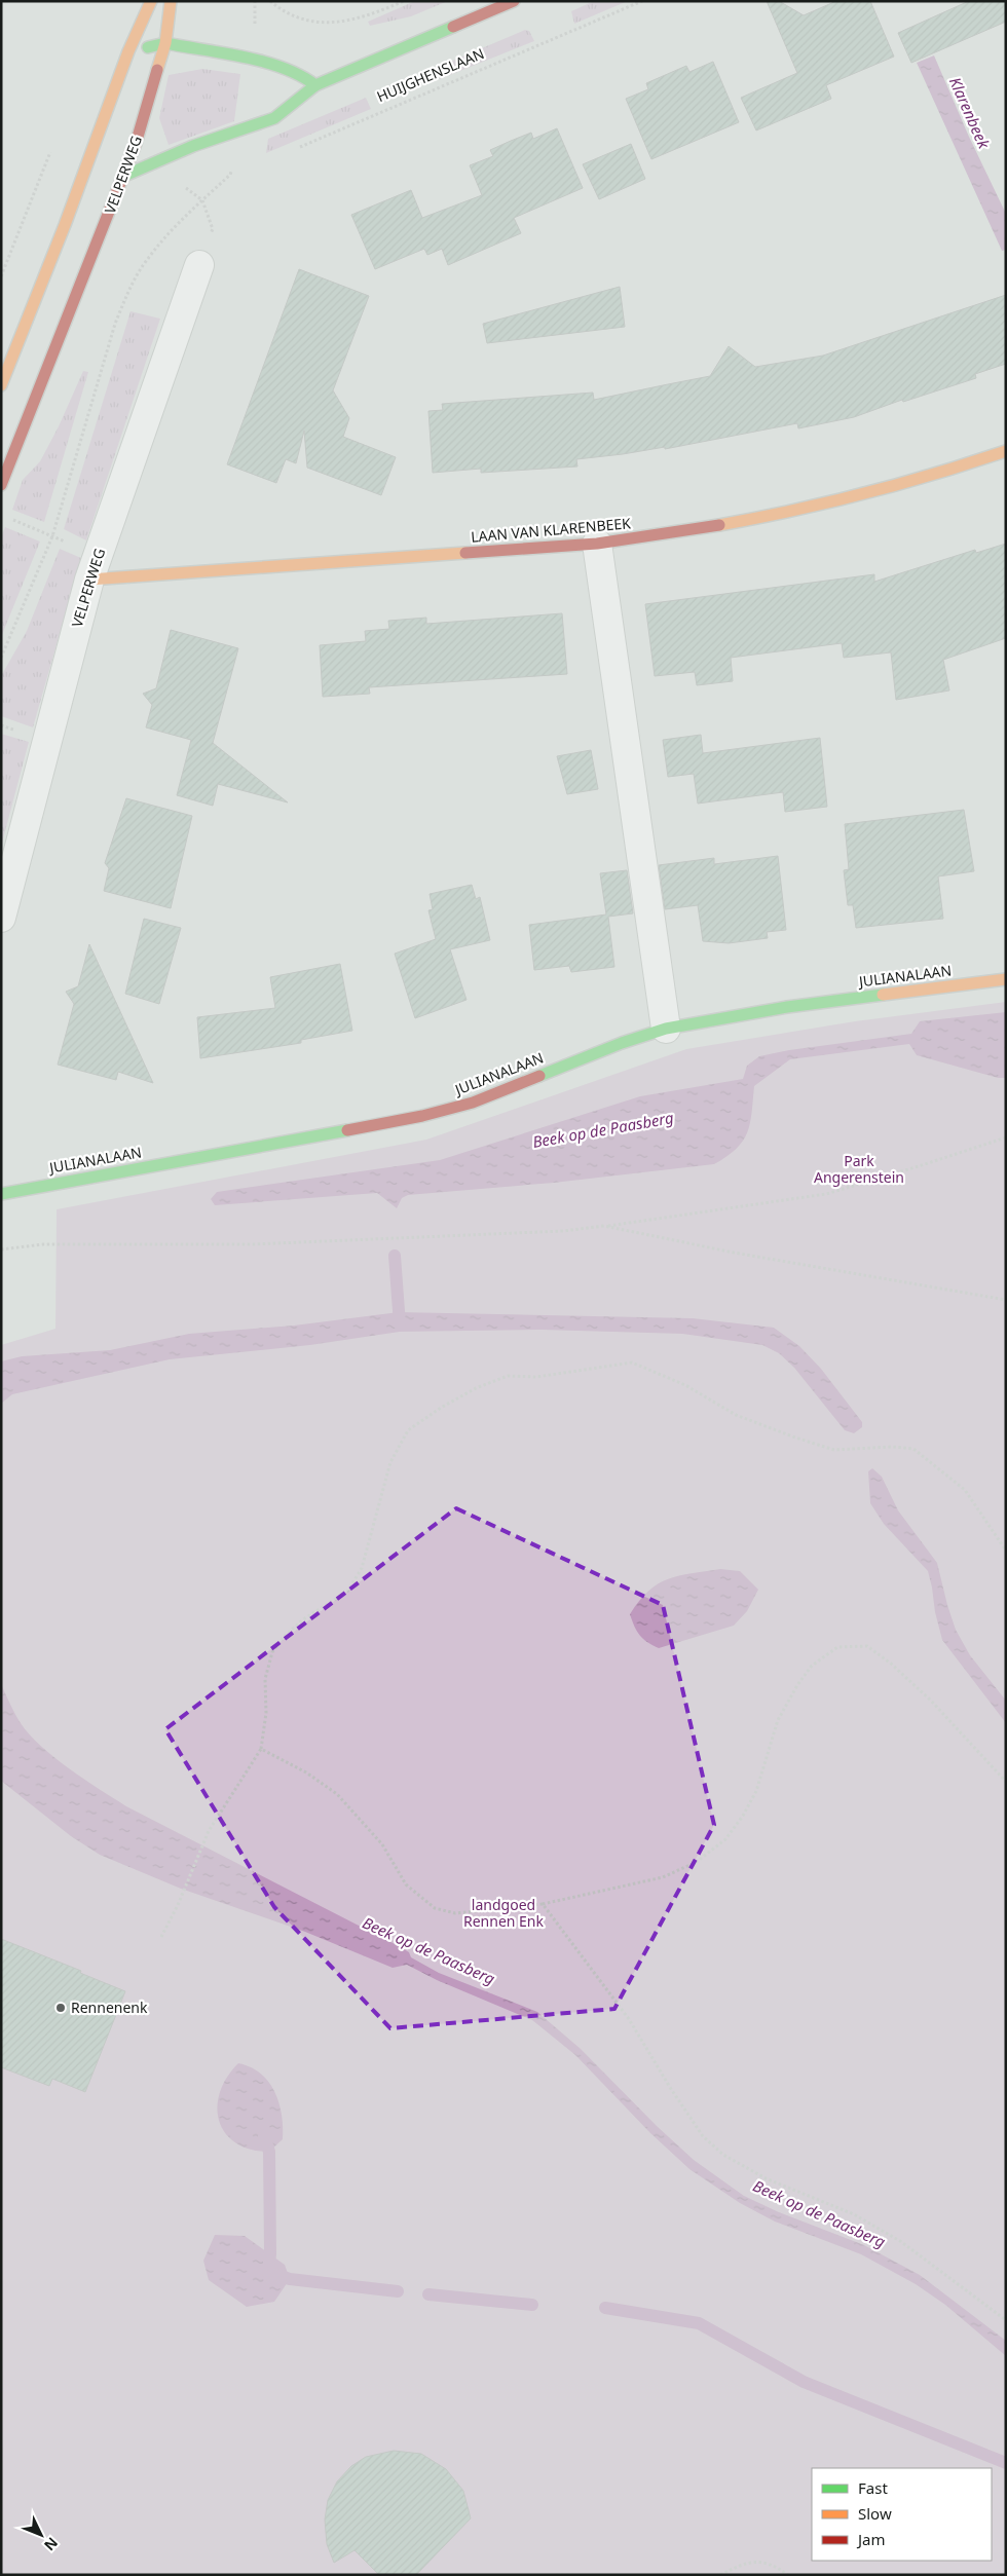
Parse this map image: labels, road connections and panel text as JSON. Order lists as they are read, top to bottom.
{
  "streets": {
    "street": ["VELPERWEG", "LAAN VAN KLARENBEEK", "JULIANALAAN"],
    "path": ["HUIJGHENSLAAN"]
  },
  "crossings": [
    ["VELPERWEG", "LAAN VAN KLARENBEEK"]
  ],
  "water": ["Klarenbeek", "Beek op de Paasberg"],
  "parks": ["Park Angerenstein", "landgoed Rennen Enk"],
  "places": ["Rennenenk"],
  "legend": ["Fast", "Slow", "Jam"],
  "north": "bottom right"
}
